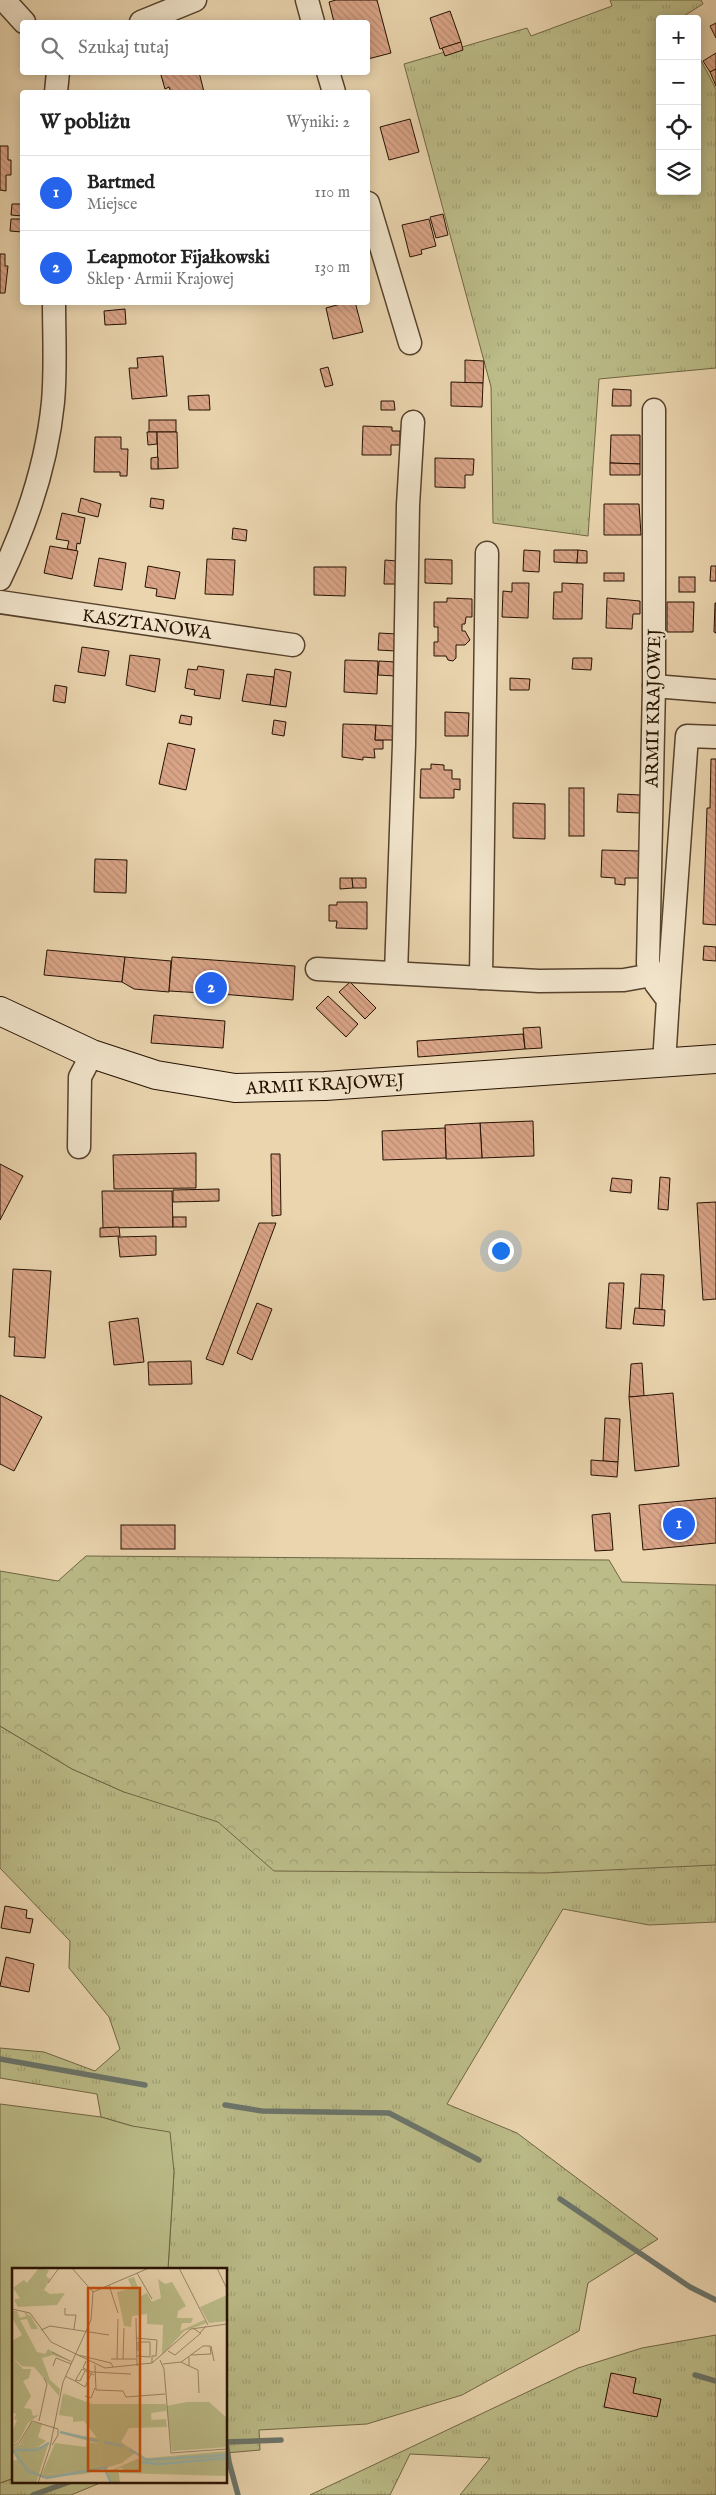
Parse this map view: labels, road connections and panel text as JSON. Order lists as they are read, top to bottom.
{
  "streets": {
    "street": ["KASZTANOWA", "ARMII KRAJOWEJ"]
  },
  "page": {
    "map_buttons": ["+", "−"],
    "search": "Szukaj tutaj",
    "heading": ["W pobliżu", "Wyniki: 2"],
    "list": [
      {
        "mark": "1",
        "name": "Bartmed",
        "note": "Miejsce",
        "value": "110 m"
      },
      {
        "mark": "2",
        "name": "Leapmotor Fijałkowski",
        "note": "Sklep · Armii Krajowej",
        "value": "130 m"
      }
    ],
    "pins": ["2", "1"]
  }
}
